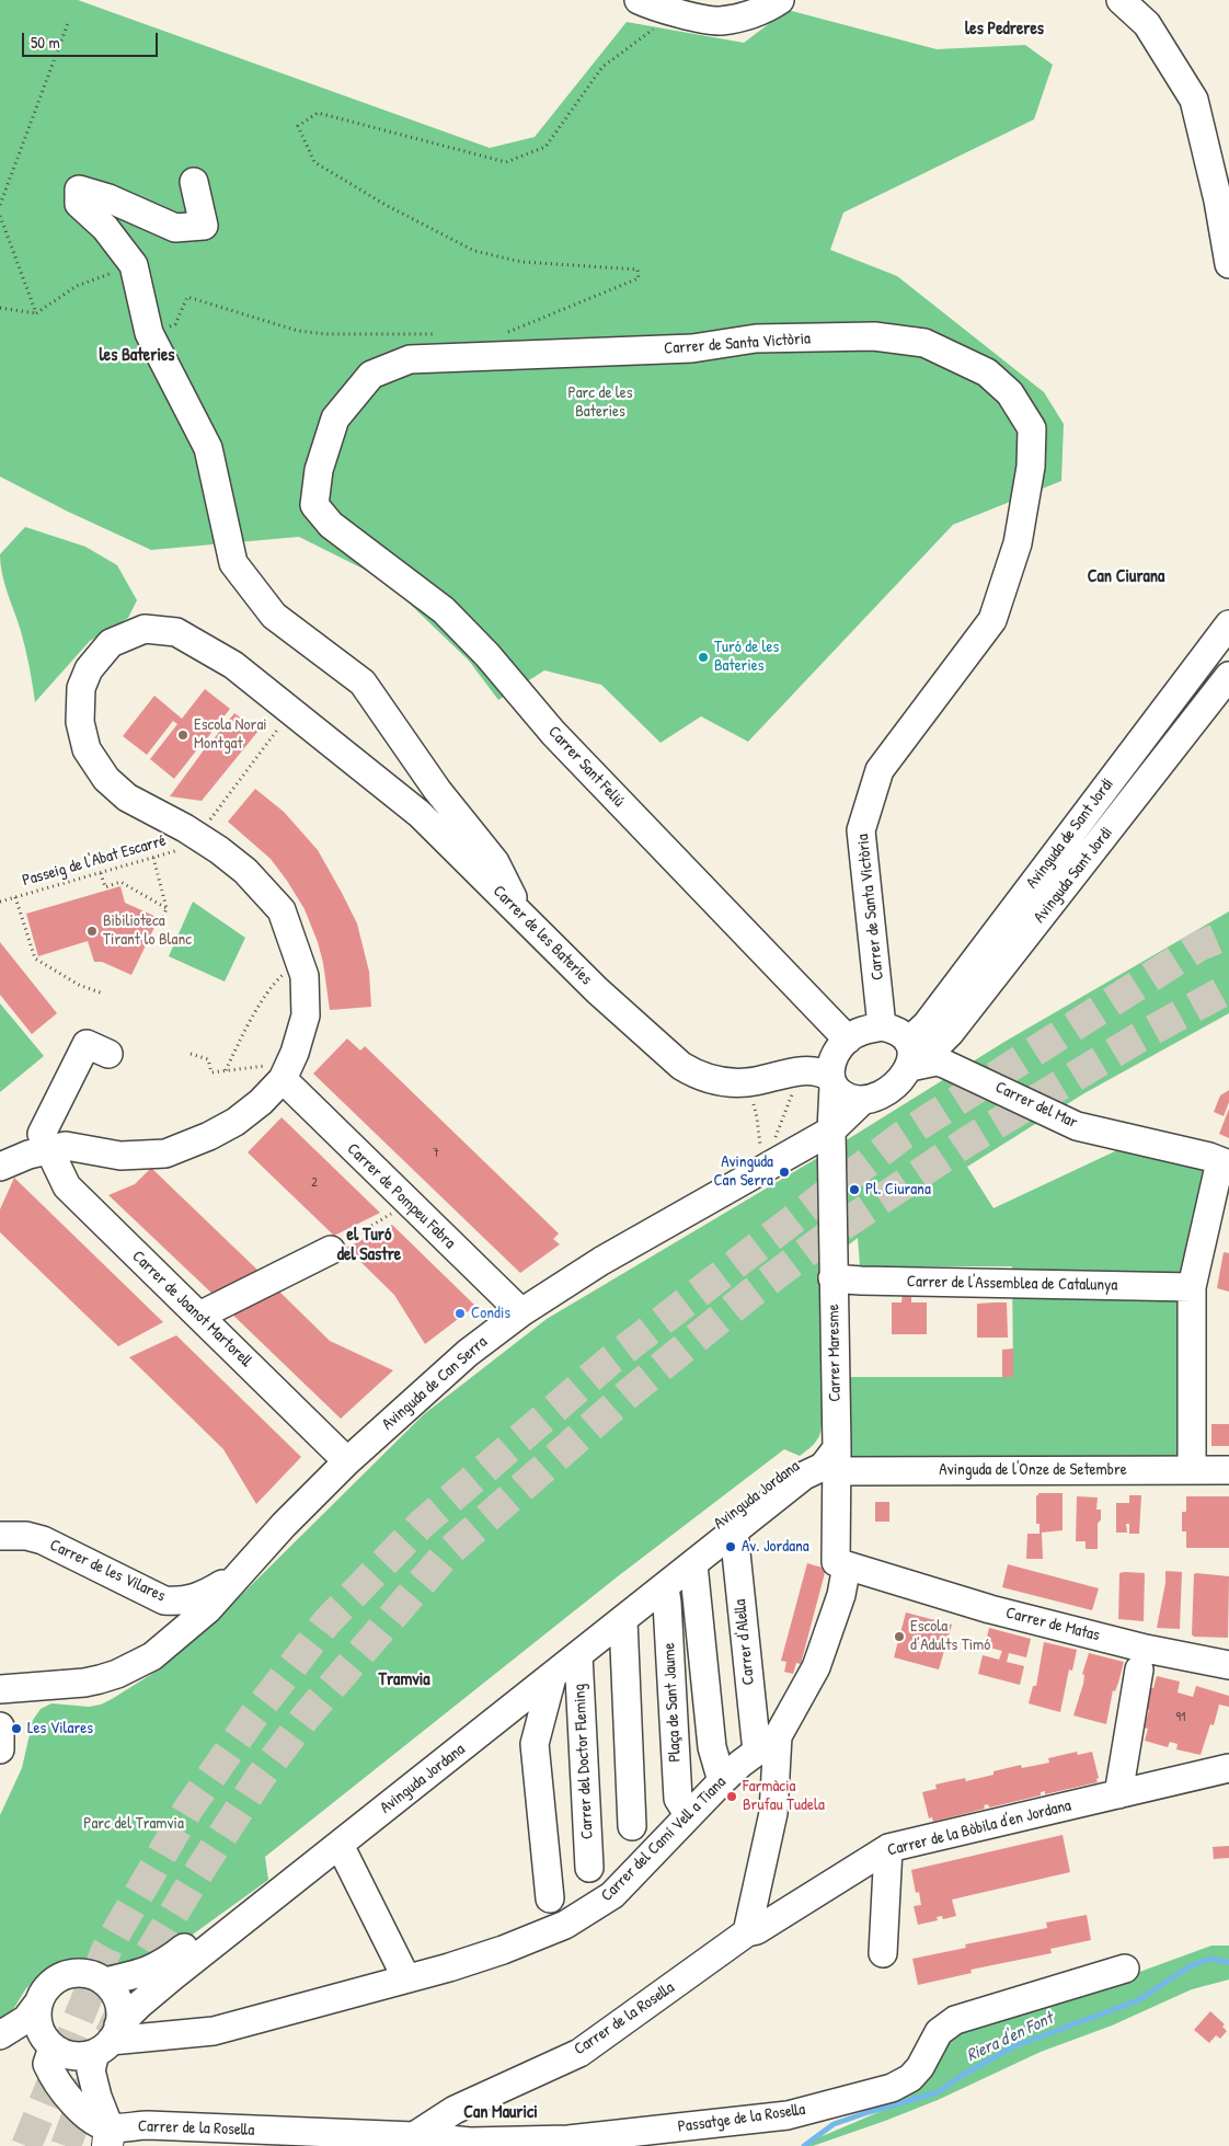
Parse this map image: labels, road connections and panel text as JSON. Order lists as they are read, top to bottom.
{
  "streets": {
    "street": [
      "Carrer de Santa Victòria",
      "Carrer Sant Feliú",
      "Avinguda de Sant Jordi",
      "Avinguda Sant Jordi",
      "Carrer de les Bateríes",
      "Carrer del Mar",
      "Carrer de Pompeu Fabra",
      "Carrer de l'Assemblea de Catalunya",
      "Carrer de Joanot Martorell",
      "Carrer Maresme",
      "Avinguda de Can Serra",
      "Avinguda de l'Onze de Setembre",
      "Avinguda Jordana",
      "Carrer de les Vilares",
      "Carrer de Matas",
      "Carrer d'Alella",
      "Plaça de Sant Jaume",
      "Carrer del Doctor Fleming",
      "Carrer de la Bòbila d'en Jordana",
      "Carrer del Camí Vell a Tiana",
      "Carrer de la Rosella",
      "Passatge de la Rosella"
    ],
    "path": ["Passeig de l'Abat Escarré"]
  },
  "crossings": [
    ["Carrer de Santa Victòria", "Carrer Sant Feliú"],
    ["Carrer de Santa Victòria", "Avinguda de Sant Jordi"],
    ["Carrer de Santa Victòria", "Avinguda Sant Jordi"],
    ["Carrer de Santa Victòria", "Carrer de les Bateríes"],
    ["Carrer de Santa Victòria", "Carrer del Mar"],
    ["Carrer de Santa Victòria", "Carrer Maresme"],
    ["Carrer Sant Feliú", "Avinguda de Sant Jordi"],
    ["Carrer Sant Feliú", "Avinguda Sant Jordi"],
    ["Carrer Sant Feliú", "Carrer de les Bateríes"],
    ["Carrer Sant Feliú", "Carrer del Mar"],
    ["Carrer Sant Feliú", "Carrer Maresme"],
    ["Avinguda de Sant Jordi", "Avinguda Sant Jordi"],
    ["Avinguda de Sant Jordi", "Carrer de les Bateríes"],
    ["Avinguda de Sant Jordi", "Carrer del Mar"],
    ["Avinguda de Sant Jordi", "Carrer Maresme"],
    ["Avinguda Sant Jordi", "Carrer de les Bateríes"],
    ["Avinguda Sant Jordi", "Carrer del Mar"],
    ["Avinguda Sant Jordi", "Carrer Maresme"],
    ["Carrer de les Bateríes", "Carrer del Mar"],
    ["Carrer de les Bateríes", "Carrer de Pompeu Fabra"],
    ["Carrer de les Bateríes", "Carrer Maresme"],
    ["Carrer del Mar", "Carrer Maresme"],
    ["Carrer de Pompeu Fabra", "Avinguda de Can Serra"],
    ["Carrer de l'Assemblea de Catalunya", "Carrer Maresme"],
    ["Carrer de Joanot Martorell", "Avinguda de Can Serra"],
    ["Carrer Maresme", "Avinguda de Can Serra"],
    ["Carrer Maresme", "Avinguda de l'Onze de Setembre"],
    ["Carrer Maresme", "Avinguda Jordana"],
    ["Carrer Maresme", "Carrer de Matas"],
    ["Carrer Maresme", "Carrer del Camí Vell a Tiana"],
    ["Avinguda de Can Serra", "Carrer de les Vilares"],
    ["Avinguda de l'Onze de Setembre", "Avinguda Jordana"],
    ["Avinguda Jordana", "Carrer d'Alella"],
    ["Avinguda Jordana", "Plaça de Sant Jaume"],
    ["Avinguda Jordana", "Carrer del Doctor Fleming"],
    ["Avinguda Jordana", "Carrer del Camí Vell a Tiana"],
    ["Carrer de Matas", "Carrer del Camí Vell a Tiana"],
    ["Carrer d'Alella", "Carrer del Camí Vell a Tiana"],
    ["Plaça de Sant Jaume", "Carrer del Camí Vell a Tiana"],
    ["Carrer de la Bòbila d'en Jordana", "Carrer de la Rosella"],
    ["Carrer de la Rosella", "Passatge de la Rosella"]
  ],
  "districts": [
    "les Pedreres",
    "les Bateries",
    "Can Ciurana",
    "el Turó del Sastre",
    "Tramvia",
    "Can Maurici"
  ],
  "water": ["Riera d'en Font"],
  "parks": ["Parc de les Bateries", "Parc del Tramvia"],
  "places": [
    "Turó de les Bateries",
    "Escola Norai Montgat",
    "Bibilioteca Tirant lo Blanc",
    "Avinguda Can Serra",
    "Pl. Ciurana",
    "Condis",
    "Av. Jordana",
    "Escola d’Adults Timó",
    "Les Vilares",
    "Farmàcia Brufau Tudela"
  ],
  "house_numbers": ["7", "2", "91"],
  "scale_bar": "50 m"
}
